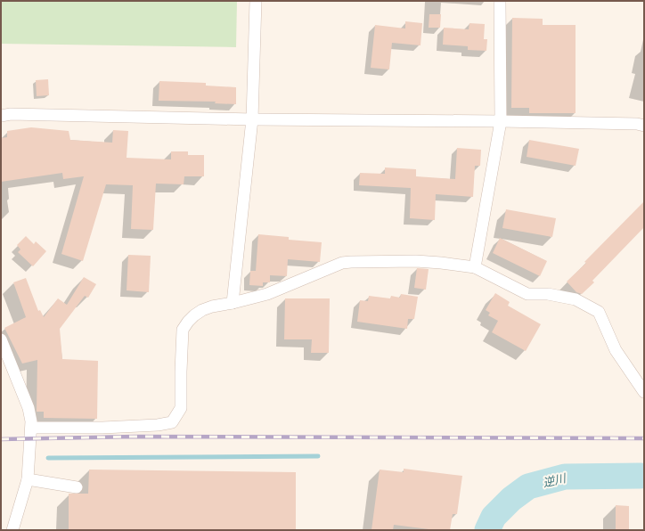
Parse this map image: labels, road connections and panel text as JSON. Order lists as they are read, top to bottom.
{
  "water": ["逆川"]
}
